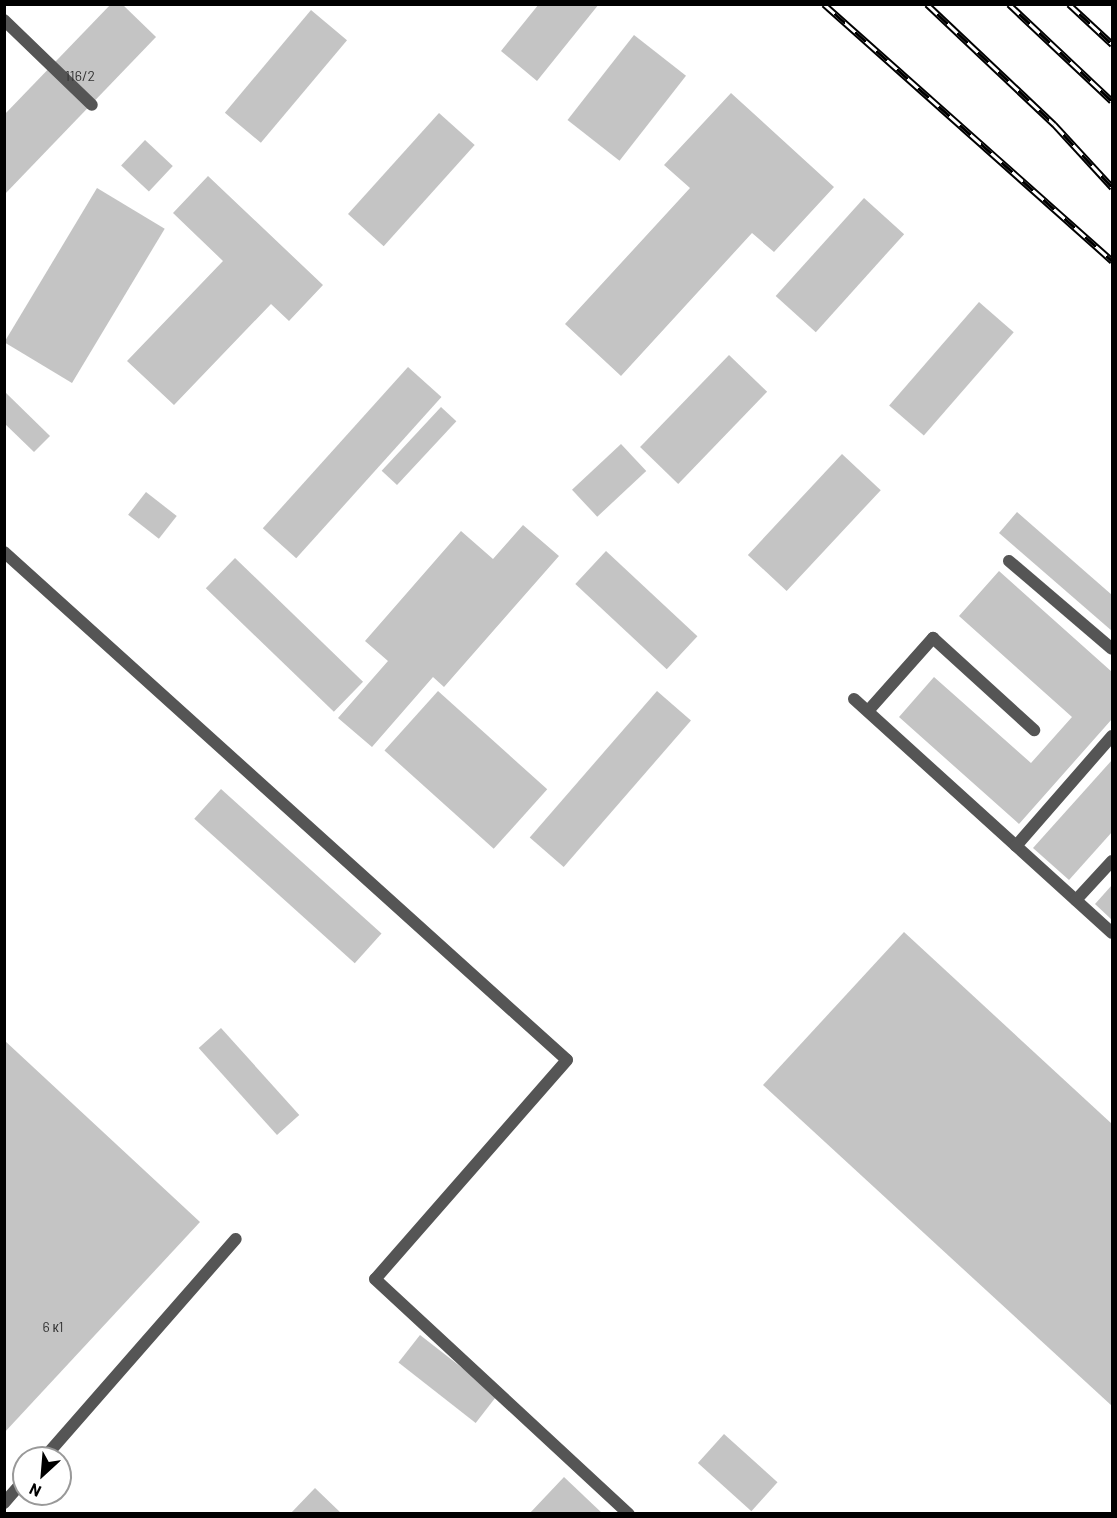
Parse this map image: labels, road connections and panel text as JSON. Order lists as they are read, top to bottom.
{
  "house_numbers": ["116/2", "6 к1"],
  "north": "bottom left"
}
